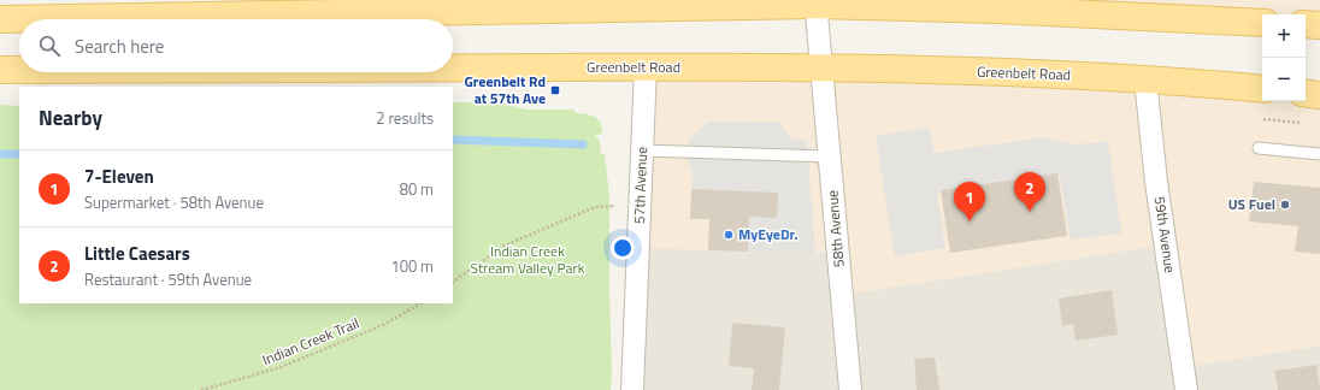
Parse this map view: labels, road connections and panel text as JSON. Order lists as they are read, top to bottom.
{
  "streets": {
    "main road": ["Greenbelt Road"],
    "street": ["57th Avenue", "58th Avenue", "59th Avenue"],
    "path": ["Indian Creek Trail"]
  },
  "crossings": [
    ["Greenbelt Road", "57th Avenue"],
    ["Greenbelt Road", "58th Avenue"],
    ["Greenbelt Road", "59th Avenue"]
  ],
  "parks": ["Indian Creek Stream Valley Park"],
  "places": {
    "transit": ["Greenbelt Rd at 57th Ave"],
    "other": ["US Fuel", "MyEyeDr."]
  },
  "page": {
    "map_buttons": ["+", "−"],
    "search": "Search here",
    "heading": ["Nearby", "2 results"],
    "list": [
      {
        "mark": "1",
        "name": "7-Eleven",
        "note": "Supermarket · 58th Avenue",
        "value": "80 m"
      },
      {
        "mark": "2",
        "name": "Little Caesars",
        "note": "Restaurant · 59th Avenue",
        "value": "100 m"
      }
    ],
    "pins": ["2", "1"]
  }
}
